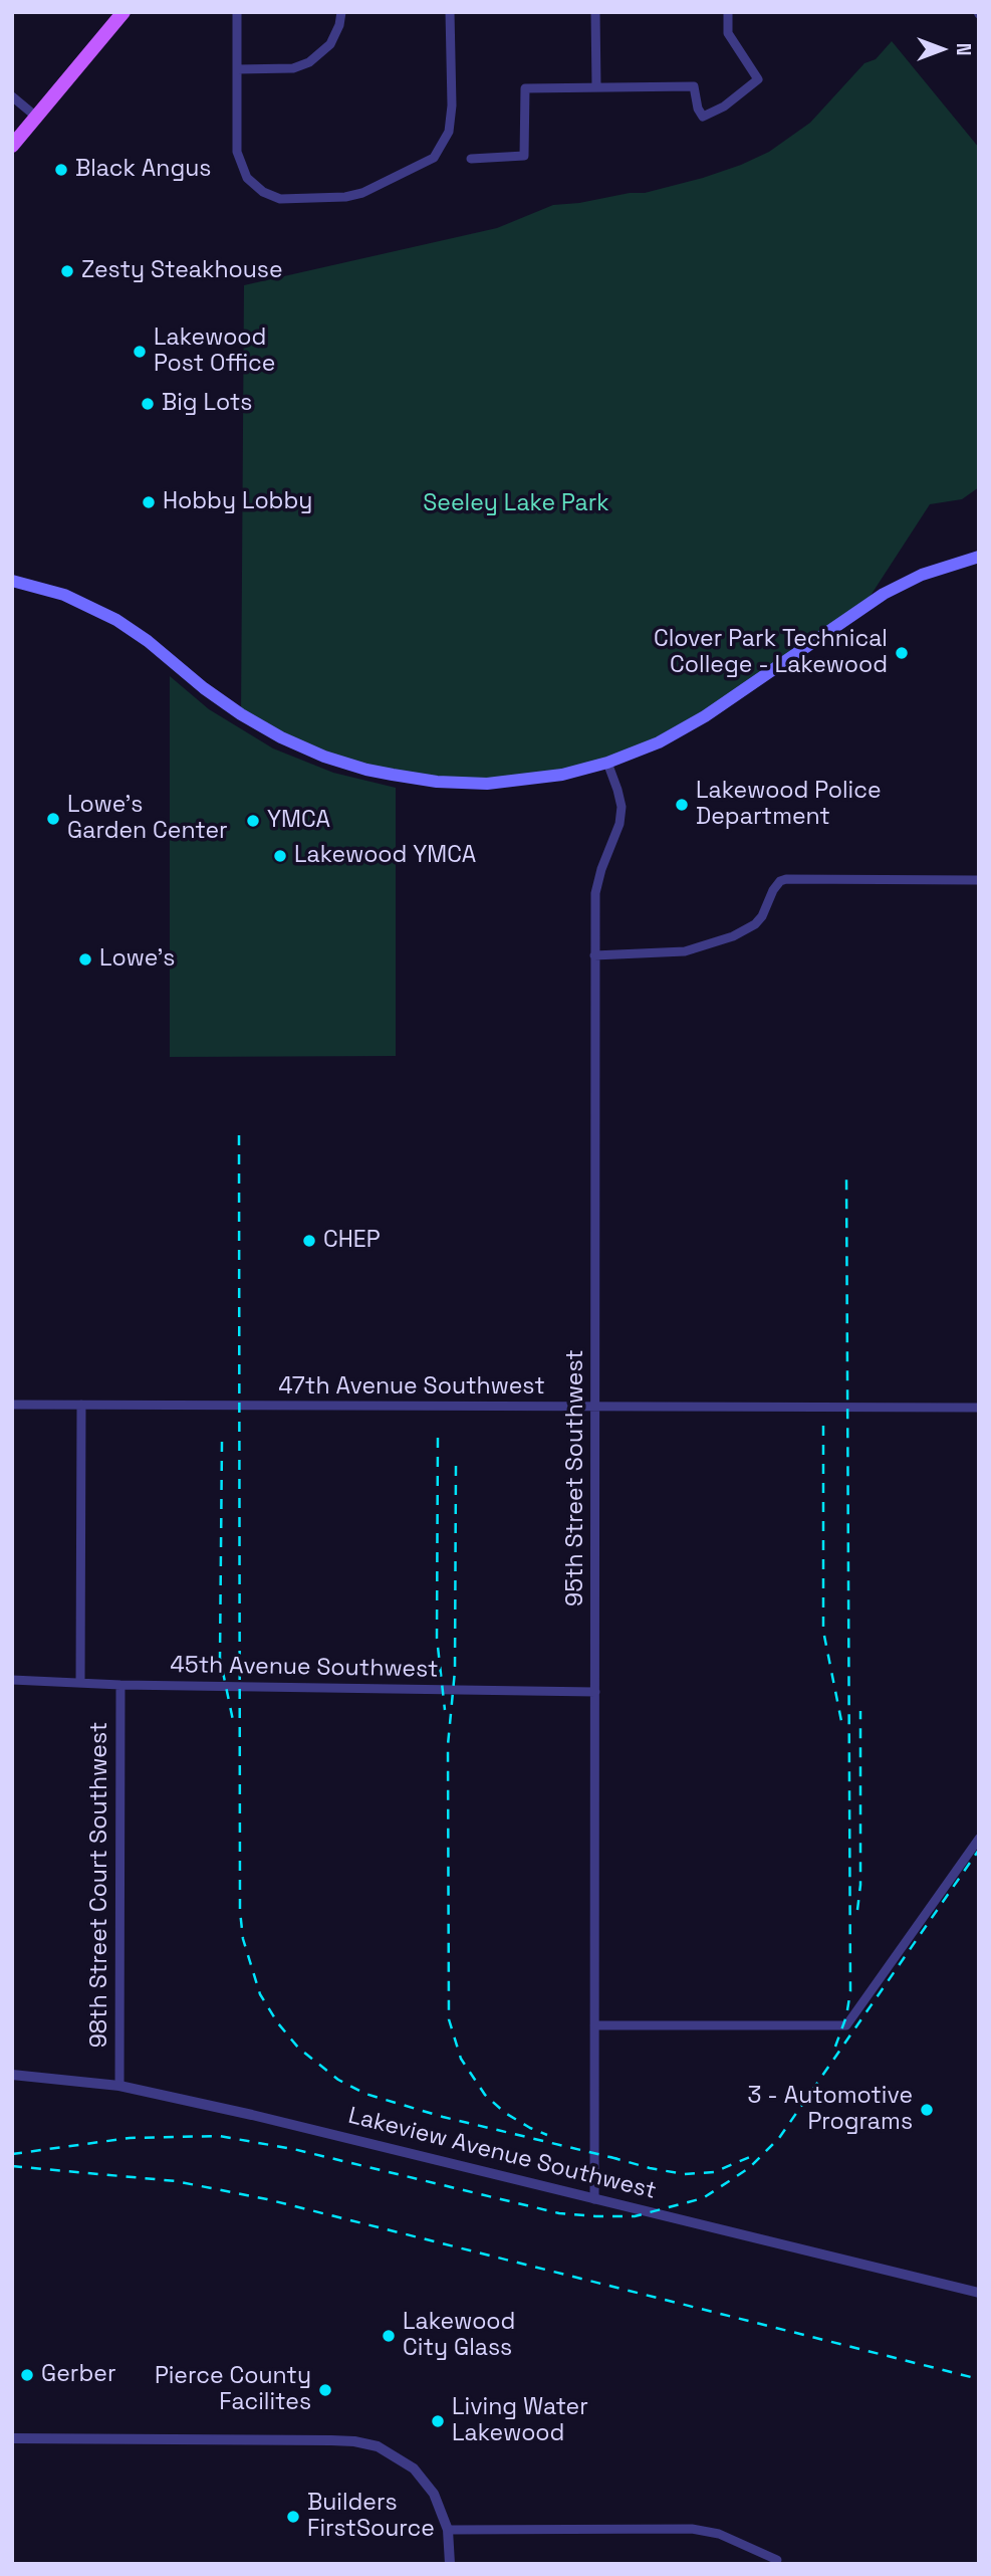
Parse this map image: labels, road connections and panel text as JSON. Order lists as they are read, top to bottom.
{
  "streets": {
    "street": [
      "47th Avenue Southwest",
      "95th Street Southwest",
      "45th Avenue Southwest",
      "98th Street Court Southwest",
      "Lakeview Avenue Southwest"
    ]
  },
  "crossings": [
    ["47th Avenue Southwest", "95th Street Southwest"],
    ["95th Street Southwest", "45th Avenue Southwest"],
    ["95th Street Southwest", "Lakeview Avenue Southwest"],
    ["45th Avenue Southwest", "98th Street Court Southwest"],
    ["98th Street Court Southwest", "Lakeview Avenue Southwest"]
  ],
  "parks": ["Seeley Lake Park"],
  "places": [
    "Black Angus",
    "Zesty Steakhouse",
    "Lakewood Post Office",
    "Big Lots",
    "Hobby Lobby",
    "Clover Park Technical College - Lakewood",
    "Lakewood Police Department",
    "Lowe's Garden Center",
    "YMCA",
    "Lakewood YMCA",
    "Lowe's",
    "CHEP",
    "3 - Automotive Programs",
    "Lakewood City Glass",
    "Gerber",
    "Pierce County Facilites",
    "Living Water Lakewood",
    "Builders FirstSource"
  ],
  "north": "right"
}
